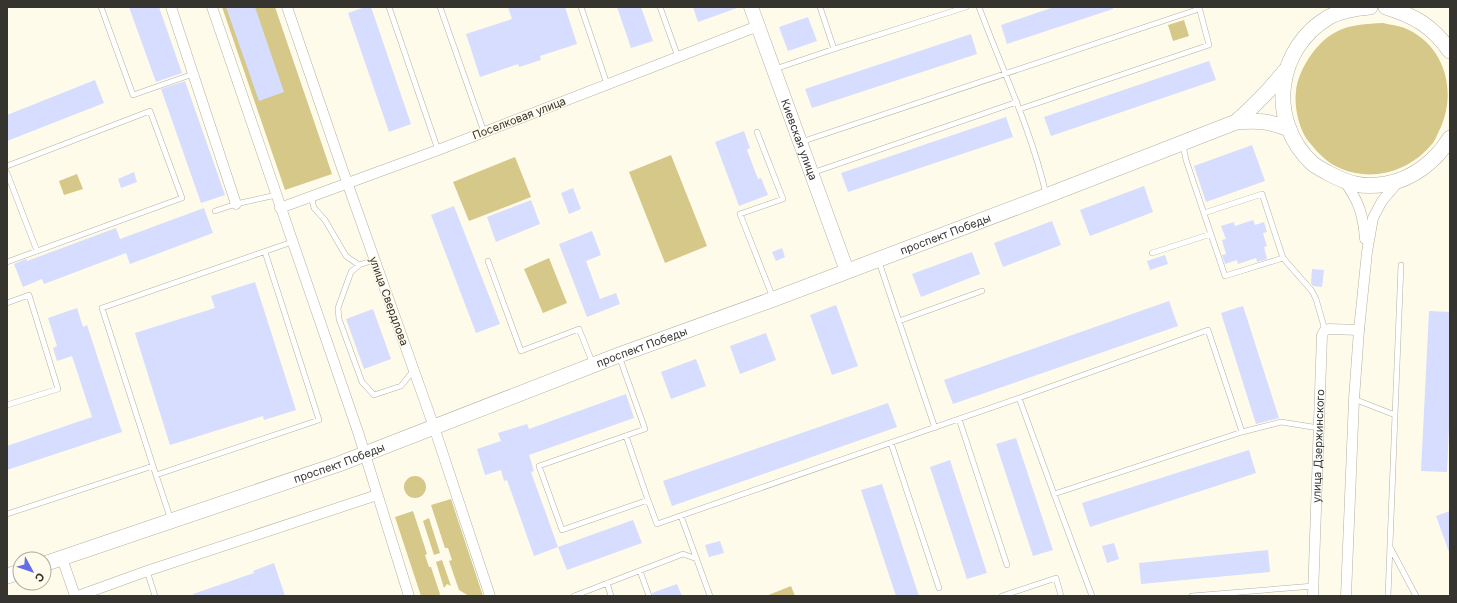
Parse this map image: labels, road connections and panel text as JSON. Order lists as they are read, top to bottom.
{
  "streets": {
    "main road": ["Киевская улица", "проспект Победы"],
    "street": ["Поселковая улица", "улица Свердлова", "улица Дзержинского"]
  },
  "crossings": [
    ["Поселковая улица", "Киевская улица"],
    ["Поселковая улица", "улица Свердлова"],
    ["Киевская улица", "проспект Победы"],
    ["проспект Победы", "улица Свердлова"]
  ],
  "north": "bottom right"
}
